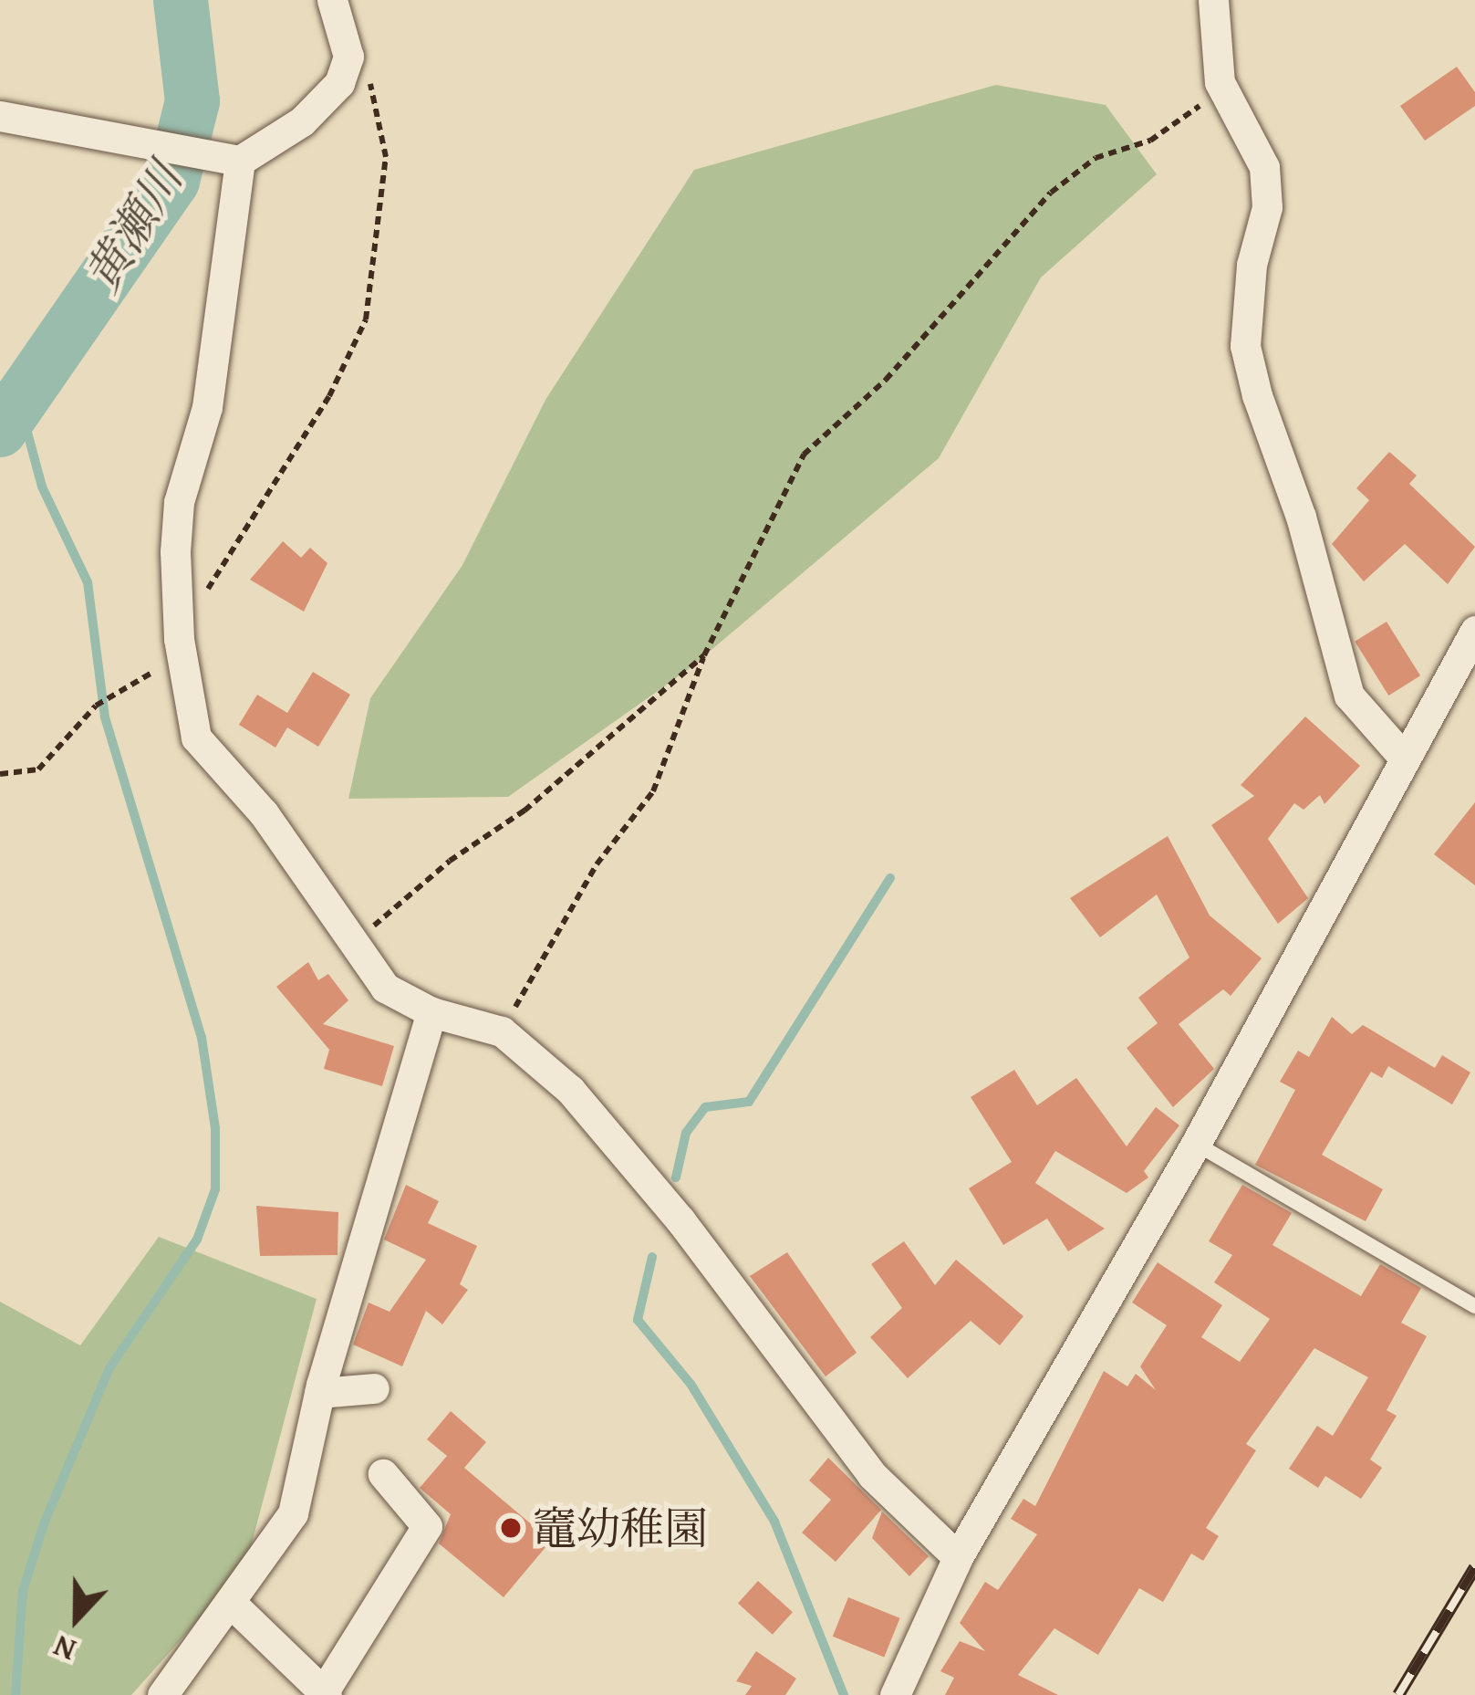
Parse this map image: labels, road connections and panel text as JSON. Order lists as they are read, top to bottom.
{
  "water": ["黄瀬川"],
  "places": ["竈幼稚園"],
  "north": "bottom"
}
